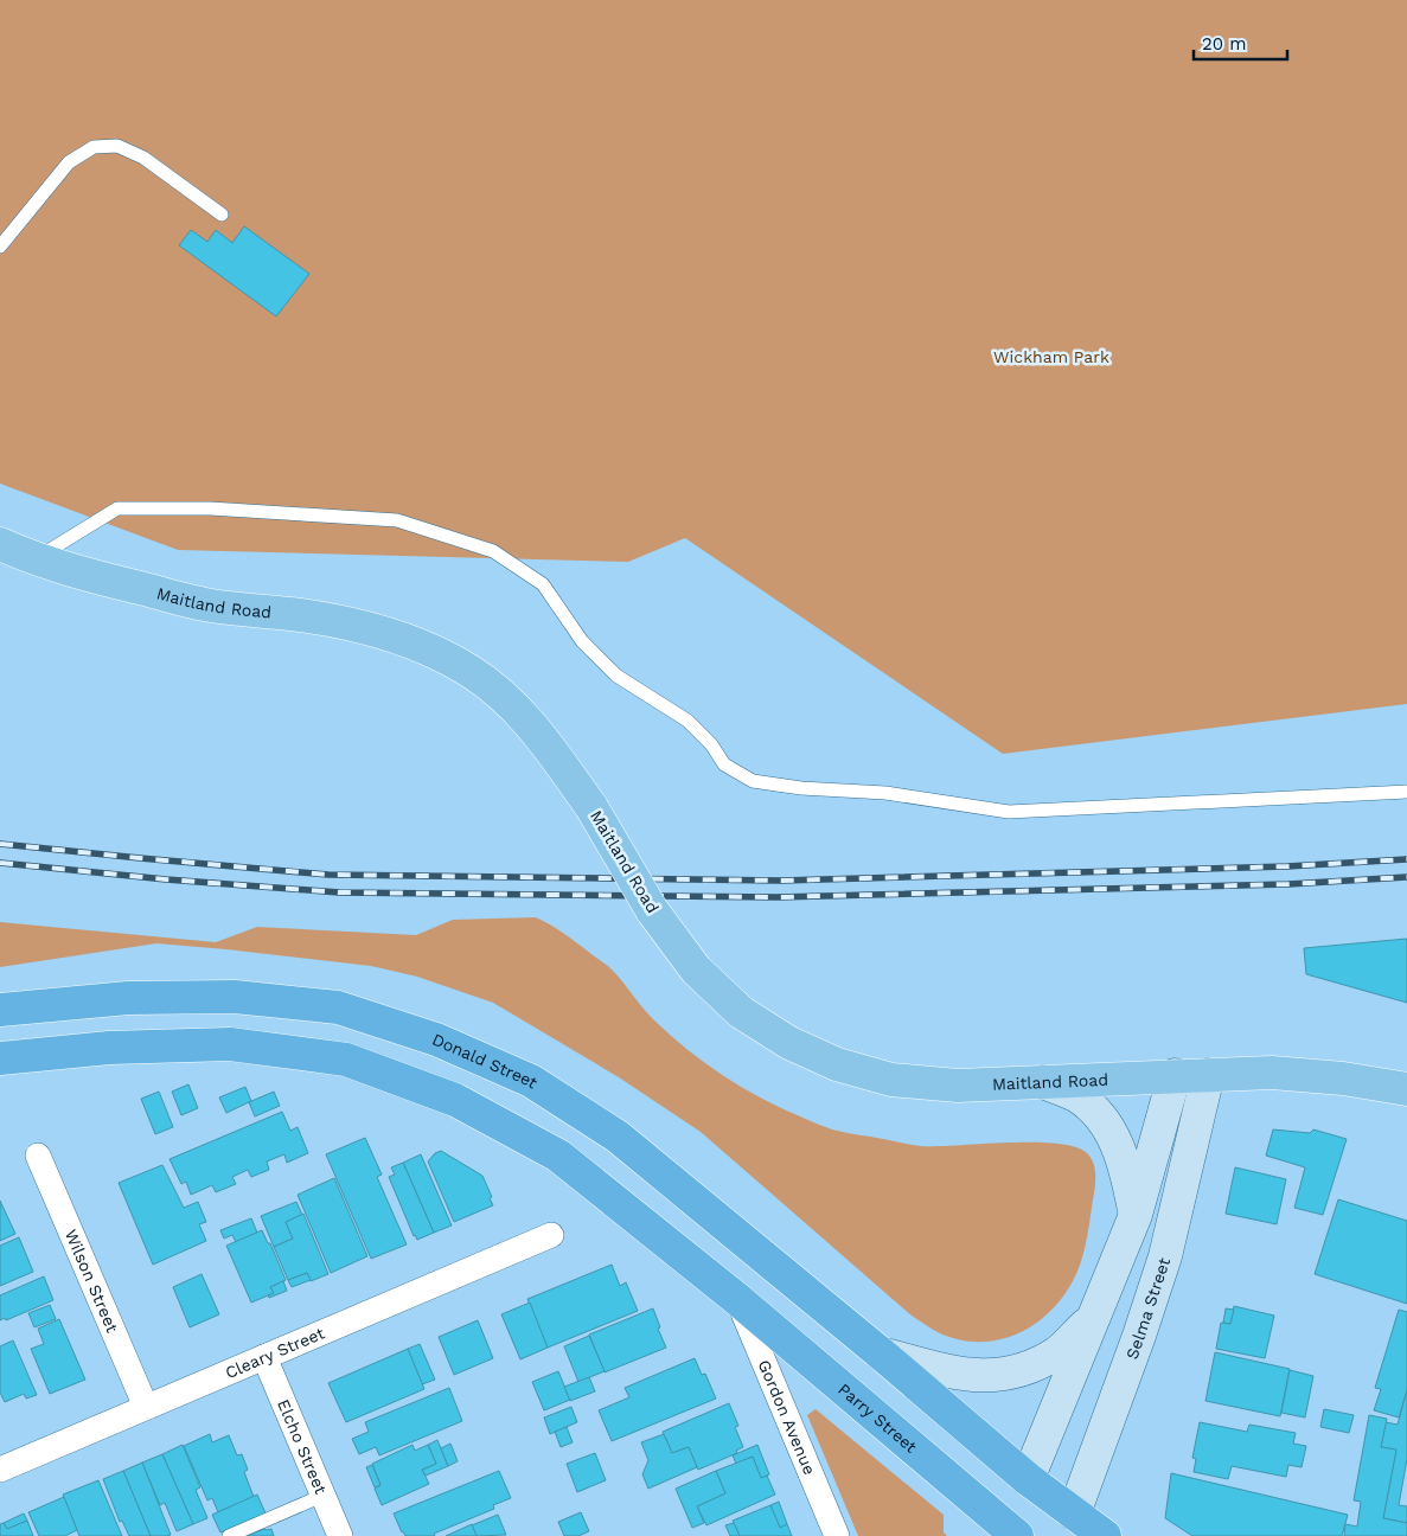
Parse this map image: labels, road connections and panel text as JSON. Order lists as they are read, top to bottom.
{
  "streets": {
    "highway": ["Donald Street", "Parry Street"],
    "main road": ["Maitland Road", "Selma Street"],
    "street": [
      "Wilson Street",
      "Cleary Street",
      "Gordon Avenue",
      "Elcho Street"
    ]
  },
  "crossings": [
    ["Maitland Road", "Selma Street"],
    ["Wilson Street", "Cleary Street"],
    ["Cleary Street", "Elcho Street"],
    ["Gordon Avenue", "Parry Street"]
  ],
  "parks": ["Wickham Park"],
  "scale_bar": "20 m"
}
